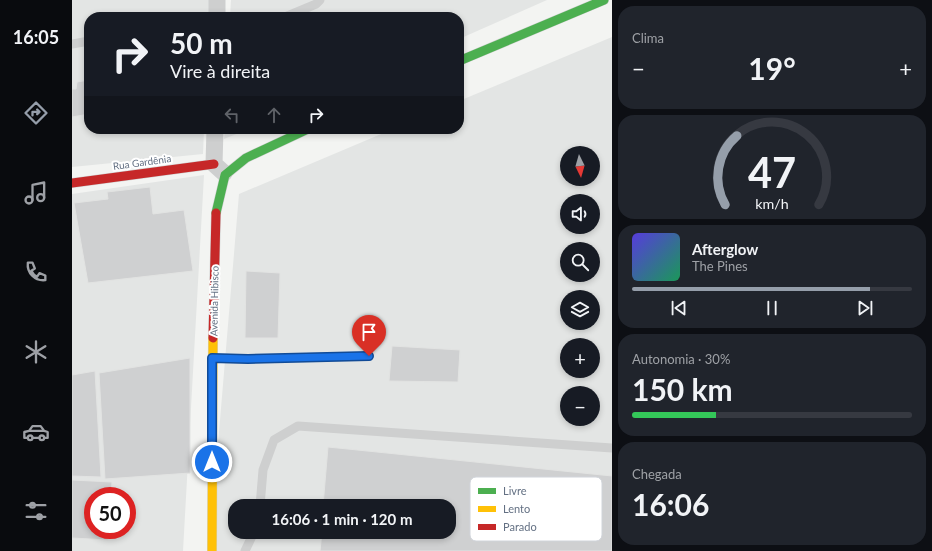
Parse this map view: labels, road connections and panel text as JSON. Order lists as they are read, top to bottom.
{
  "streets": {
    "main road": ["Rua Gardênia", "Avenida Hibisco"]
  },
  "crossings": [
    ["Rua Gardênia", "Avenida Hibisco"]
  ],
  "legend": ["Livre", "Lento", "Parado"],
  "north": "bottom",
  "page": {
    "tabs": "16:05",
    "tile": [
      "Clima",
      ["Autonomia · 30%", "150 km"],
      ["Chegada", "16:06"]
    ],
    "turn": ["50 m", "Vire à direita"],
    "heat": ["−", "19°", "+"],
    "map_buttons": ["+", "−"],
    "song": ["Afterglow", "The Pines"],
    "limit": "50",
    "trip": "16:06 · 1 min · 120 m",
    "gauge": ["47", "km/h"]
  }
}
